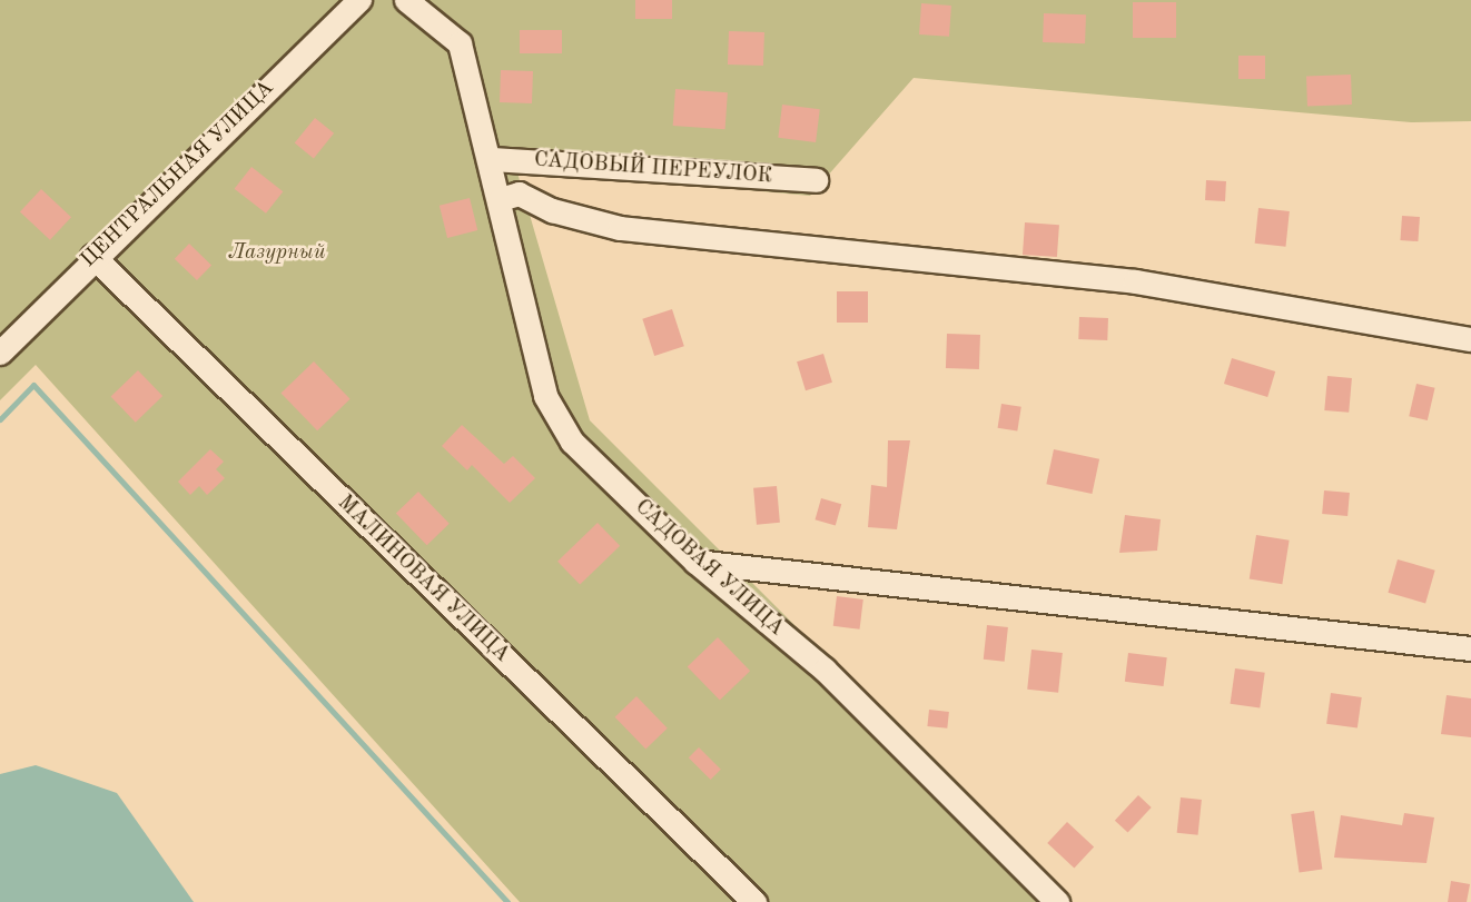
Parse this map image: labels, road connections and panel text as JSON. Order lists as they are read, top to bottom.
{
  "streets": {
    "street": [
      "САДОВЫЙ ПЕРЕУЛОК",
      "ЦЕНТРАЛЬНАЯ УЛИЦА",
      "САДОВАЯ УЛИЦА",
      "МАЛИНОВАЯ УЛИЦА"
    ]
  },
  "crossings": [
    ["САДОВЫЙ ПЕРЕУЛОК", "САДОВАЯ УЛИЦА"],
    ["ЦЕНТРАЛЬНАЯ УЛИЦА", "МАЛИНОВАЯ УЛИЦА"]
  ],
  "parks": ["Лазурный"]
}
